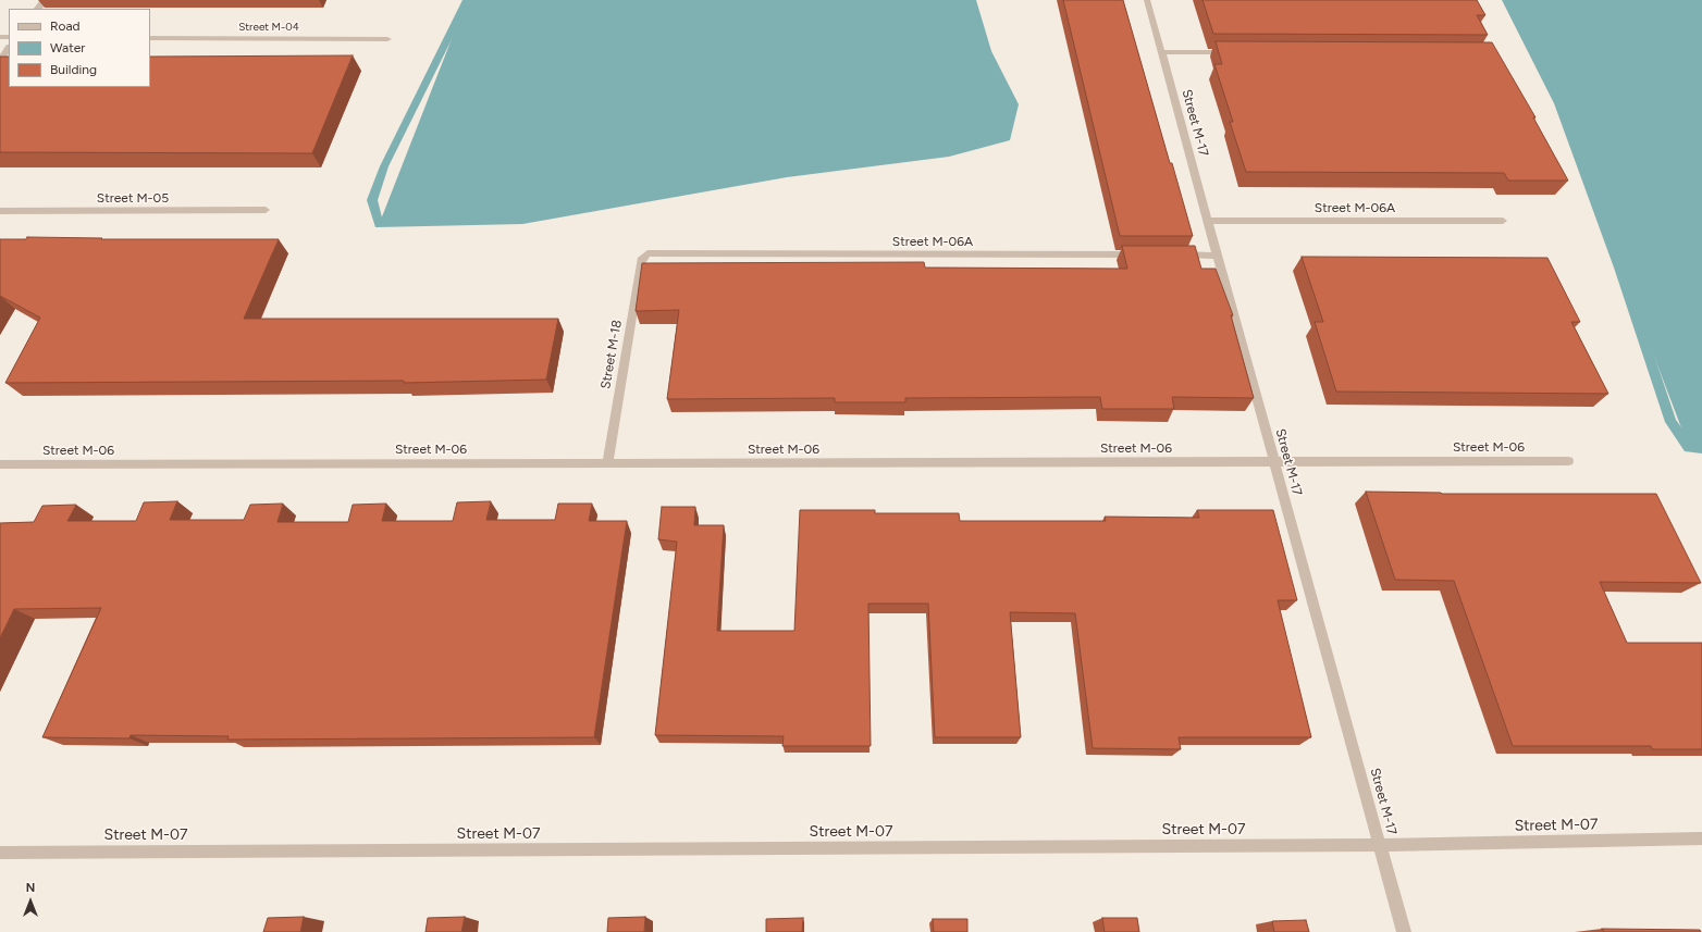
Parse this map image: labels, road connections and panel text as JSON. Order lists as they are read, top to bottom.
{
  "streets": {
    "street": [
      "Street M-04",
      "Street M-17",
      "Street M-05",
      "Street M-06A",
      "Street M-18",
      "Street M-06",
      "Street M-07"
    ]
  },
  "crossings": [
    ["Street M-17", "Street M-06A"],
    ["Street M-17", "Street M-06"],
    ["Street M-17", "Street M-07"],
    ["Street M-06A", "Street M-18"],
    ["Street M-18", "Street M-06"]
  ],
  "legend": ["Road", "Water", "Building"],
  "north": "top"
}
